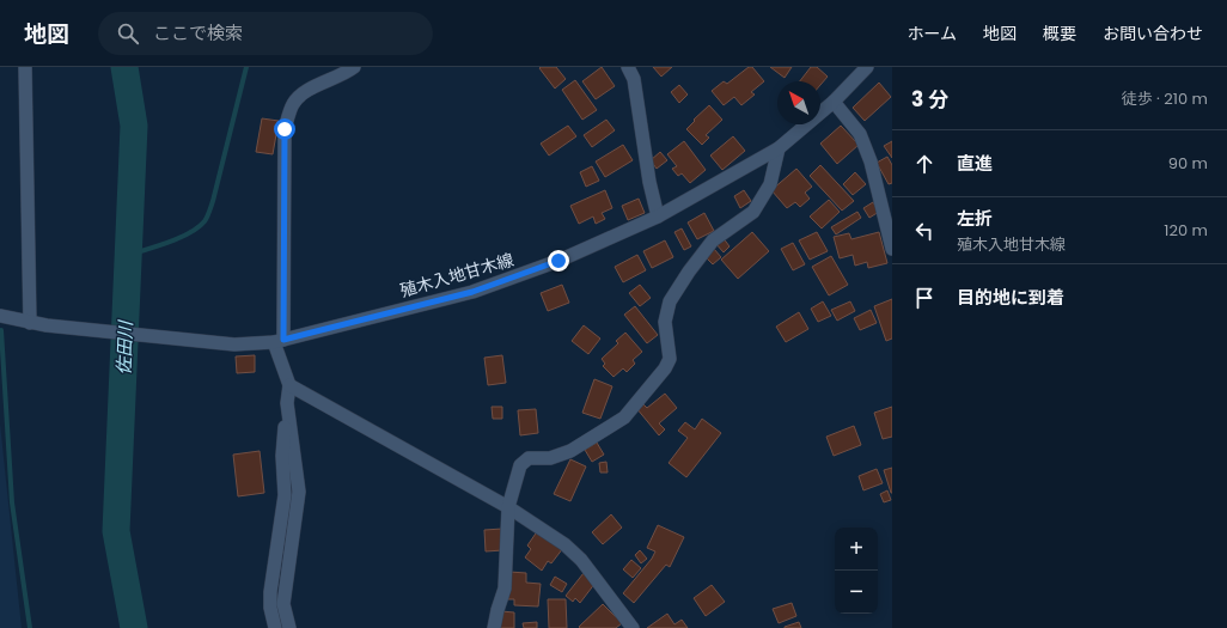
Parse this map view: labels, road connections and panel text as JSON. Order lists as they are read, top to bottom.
{
  "streets": {
    "street": ["殖木入地甘木線"]
  },
  "water": ["佐田川"],
  "north": "top left",
  "page": {
    "header": "地図",
    "search": "ここで検索",
    "nav": [
      "ホーム",
      "地図",
      "概要",
      "お問い合わせ"
    ],
    "heading": ["3 分", "徒歩 · 210 m"],
    "list": [
      ["直進", "90 m"],
      ["左折", "殖木入地甘木線", "120 m"],
      "目的地に到着"
    ],
    "map_buttons": ["+", "−"]
  }
}
